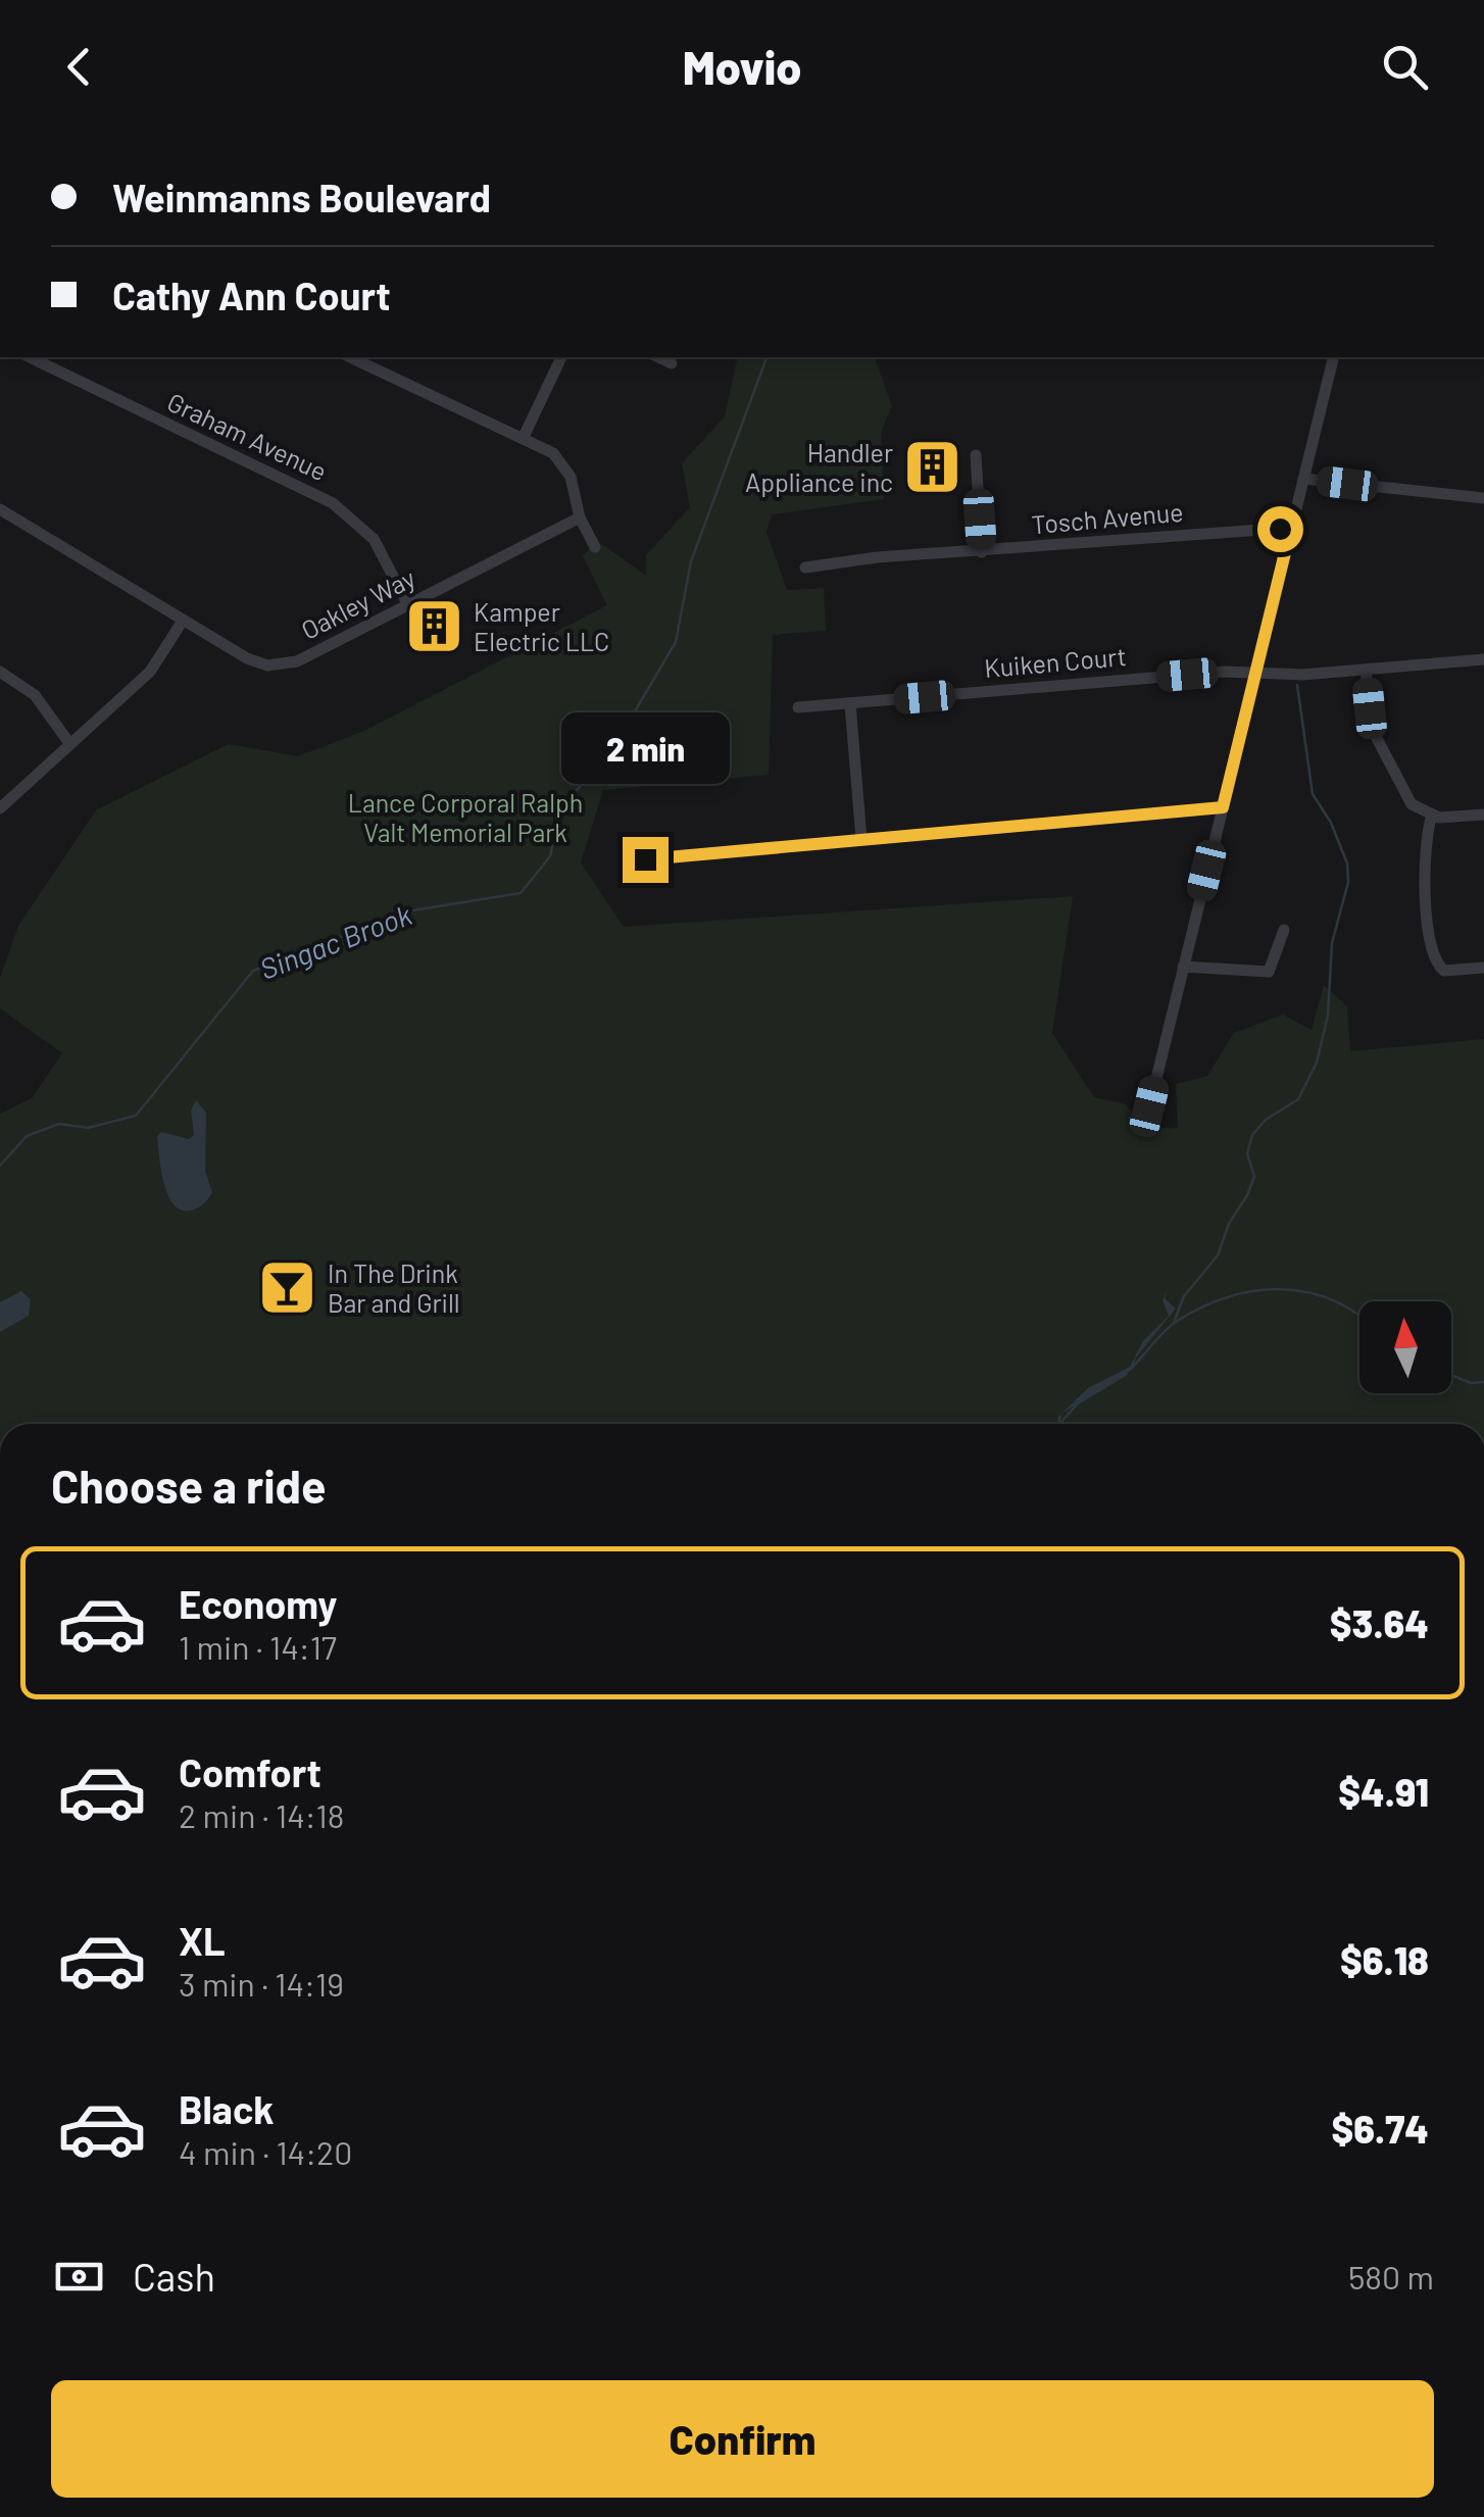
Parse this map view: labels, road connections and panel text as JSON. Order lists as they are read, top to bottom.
{
  "streets": {
    "street": [
      "Graham Avenue",
      "Tosch Avenue",
      "Oakley Way",
      "Kuiken Court"
    ]
  },
  "crossings": [
    ["Graham Avenue", "Oakley Way"]
  ],
  "water": ["Singac Brook"],
  "parks": ["Lance Corporal Ralph Valt Memorial Park"],
  "places": {
    "building": ["Handler Appliance inc", "Kamper Electric LLC"],
    "bar": ["In The Drink Bar and Grill"]
  },
  "north": "top",
  "page": {
    "header": "Movio",
    "banner": ["Weinmanns Boulevard", "Cathy Ann Court"],
    "bubble": "2 min",
    "heading": "Choose a ride",
    "list": [
      {
        "name": "Economy",
        "note": "1 min · 14:17",
        "value": "$3.64"
      },
      {
        "name": "Comfort",
        "note": "2 min · 14:18",
        "value": "$4.91"
      },
      {
        "name": "XL",
        "note": "3 min · 14:19",
        "value": "$6.18"
      },
      {
        "name": "Black",
        "note": "4 min · 14:20",
        "value": "$6.74"
      }
    ],
    "pay": ["Cash", "580 m"],
    "buttons": "Confirm"
  }
}
